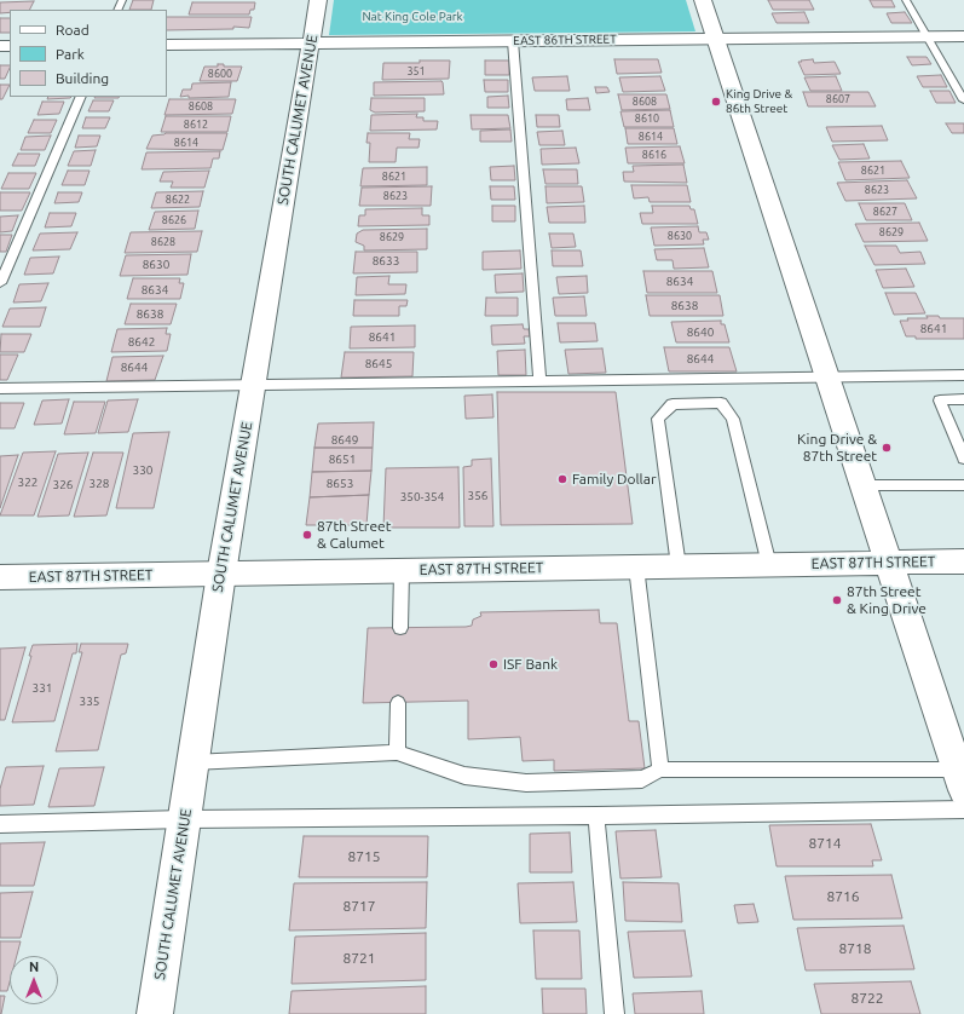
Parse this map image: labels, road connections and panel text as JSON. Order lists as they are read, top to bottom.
{
  "streets": {
    "street": ["EAST 86TH STREET", "SOUTH CALUMET AVENUE", "EAST 87TH STREET"]
  },
  "crossings": [
    ["EAST 86TH STREET", "SOUTH CALUMET AVENUE"],
    ["SOUTH CALUMET AVENUE", "EAST 87TH STREET"]
  ],
  "parks": ["Nat King Cole Park"],
  "places": [
    "King Drive & 86th Street",
    "King Drive & 87th Street",
    "Family Dollar",
    "87th Street & Calumet",
    "87th Street & King Drive",
    "ISF Bank"
  ],
  "house_numbers": [
    "351",
    "8600",
    "8607",
    "8608",
    "8608",
    "8610",
    "8612",
    "8614",
    "8614",
    "8616",
    "8621",
    "8621",
    "8623",
    "8623",
    "8622",
    "8627",
    "8626",
    "8629",
    "8630",
    "8629",
    "8628",
    "8633",
    "8630",
    "8634",
    "8634",
    "8638",
    "8638",
    "8641",
    "8640",
    "8641",
    "8642",
    "8644",
    "8645",
    "8644",
    "8649",
    "8651",
    "330",
    "322",
    "328",
    "8653",
    "326",
    "356",
    "350-354",
    "331",
    "335",
    "8714",
    "8715",
    "8716",
    "8717",
    "8718",
    "8721",
    "8722"
  ],
  "legend": ["Road", "Park", "Building"],
  "north": "top"
}
